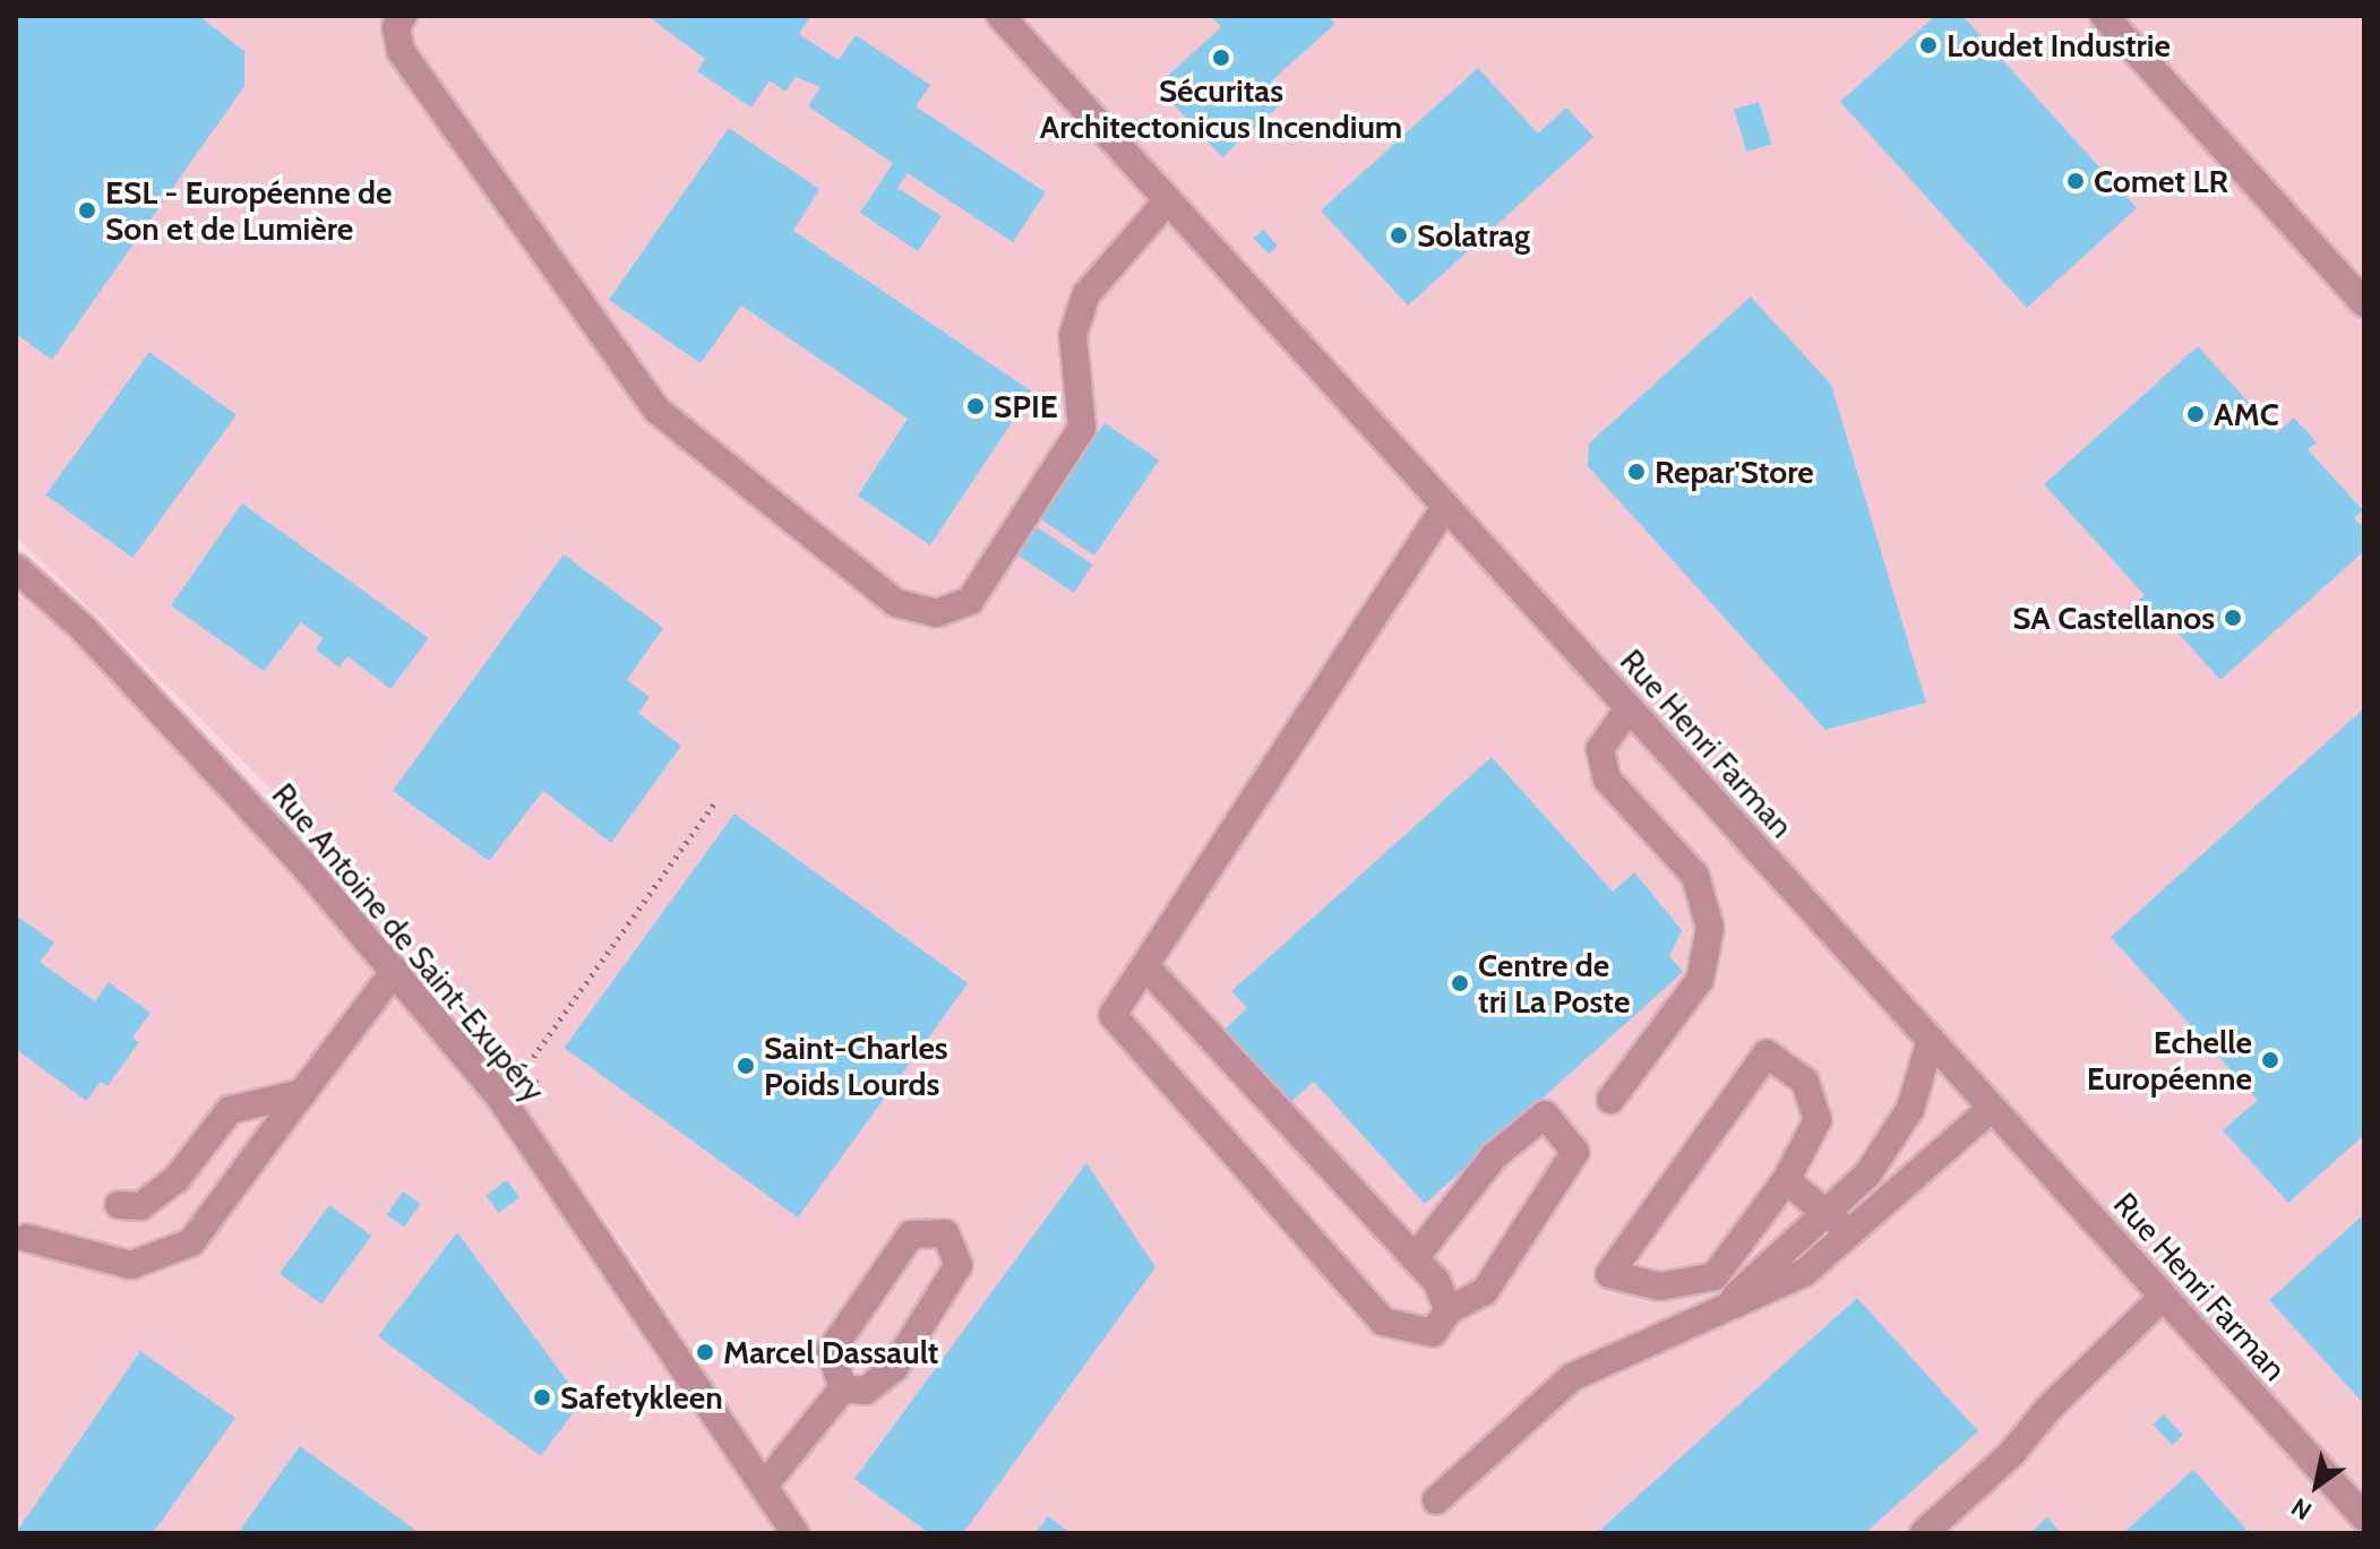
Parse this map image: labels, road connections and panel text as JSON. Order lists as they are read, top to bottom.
{
  "streets": {
    "street": ["Rue Henri Farman", "Rue Antoine de Saint-Exupéry"]
  },
  "places": [
    "Loudet Industrie",
    "Sécuritas Architectonicus Incendium",
    "Comet LR",
    "ESL - Européenne de Son et de Lumière",
    "Solatrag",
    "SPIE",
    "AMC",
    "Repar'Store",
    "SA Castellanos",
    "Centre de tri La Poste",
    "Echelle Européenne",
    "Saint-Charles Poids Lourds",
    "Marcel Dassault",
    "Safetykleen"
  ],
  "north": "bottom left"
}
